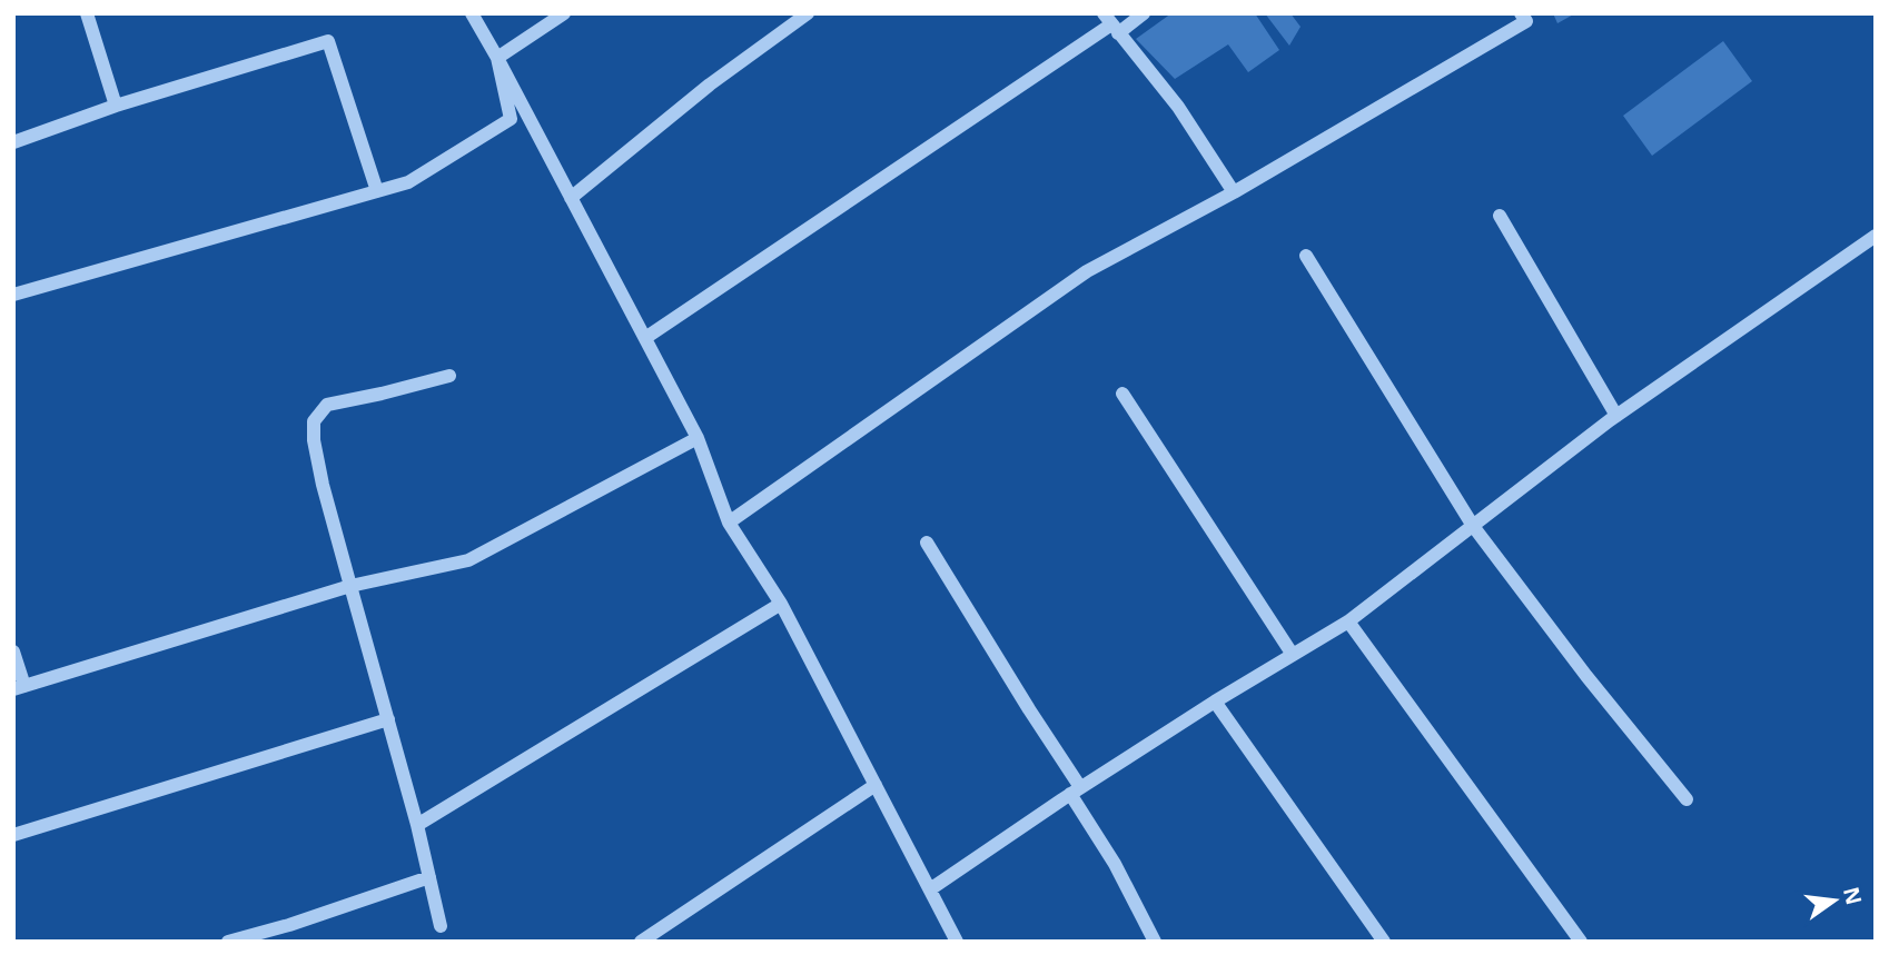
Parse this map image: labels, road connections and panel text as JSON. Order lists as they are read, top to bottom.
{
  "north": "right"
}
